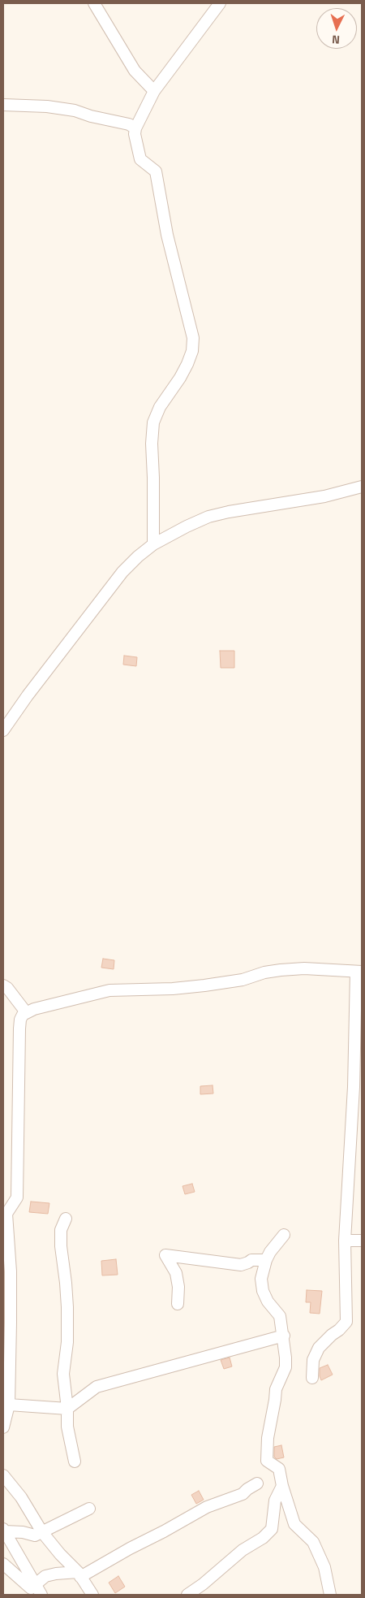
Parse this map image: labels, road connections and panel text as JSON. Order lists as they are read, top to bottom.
{
  "north": "bottom"
}
